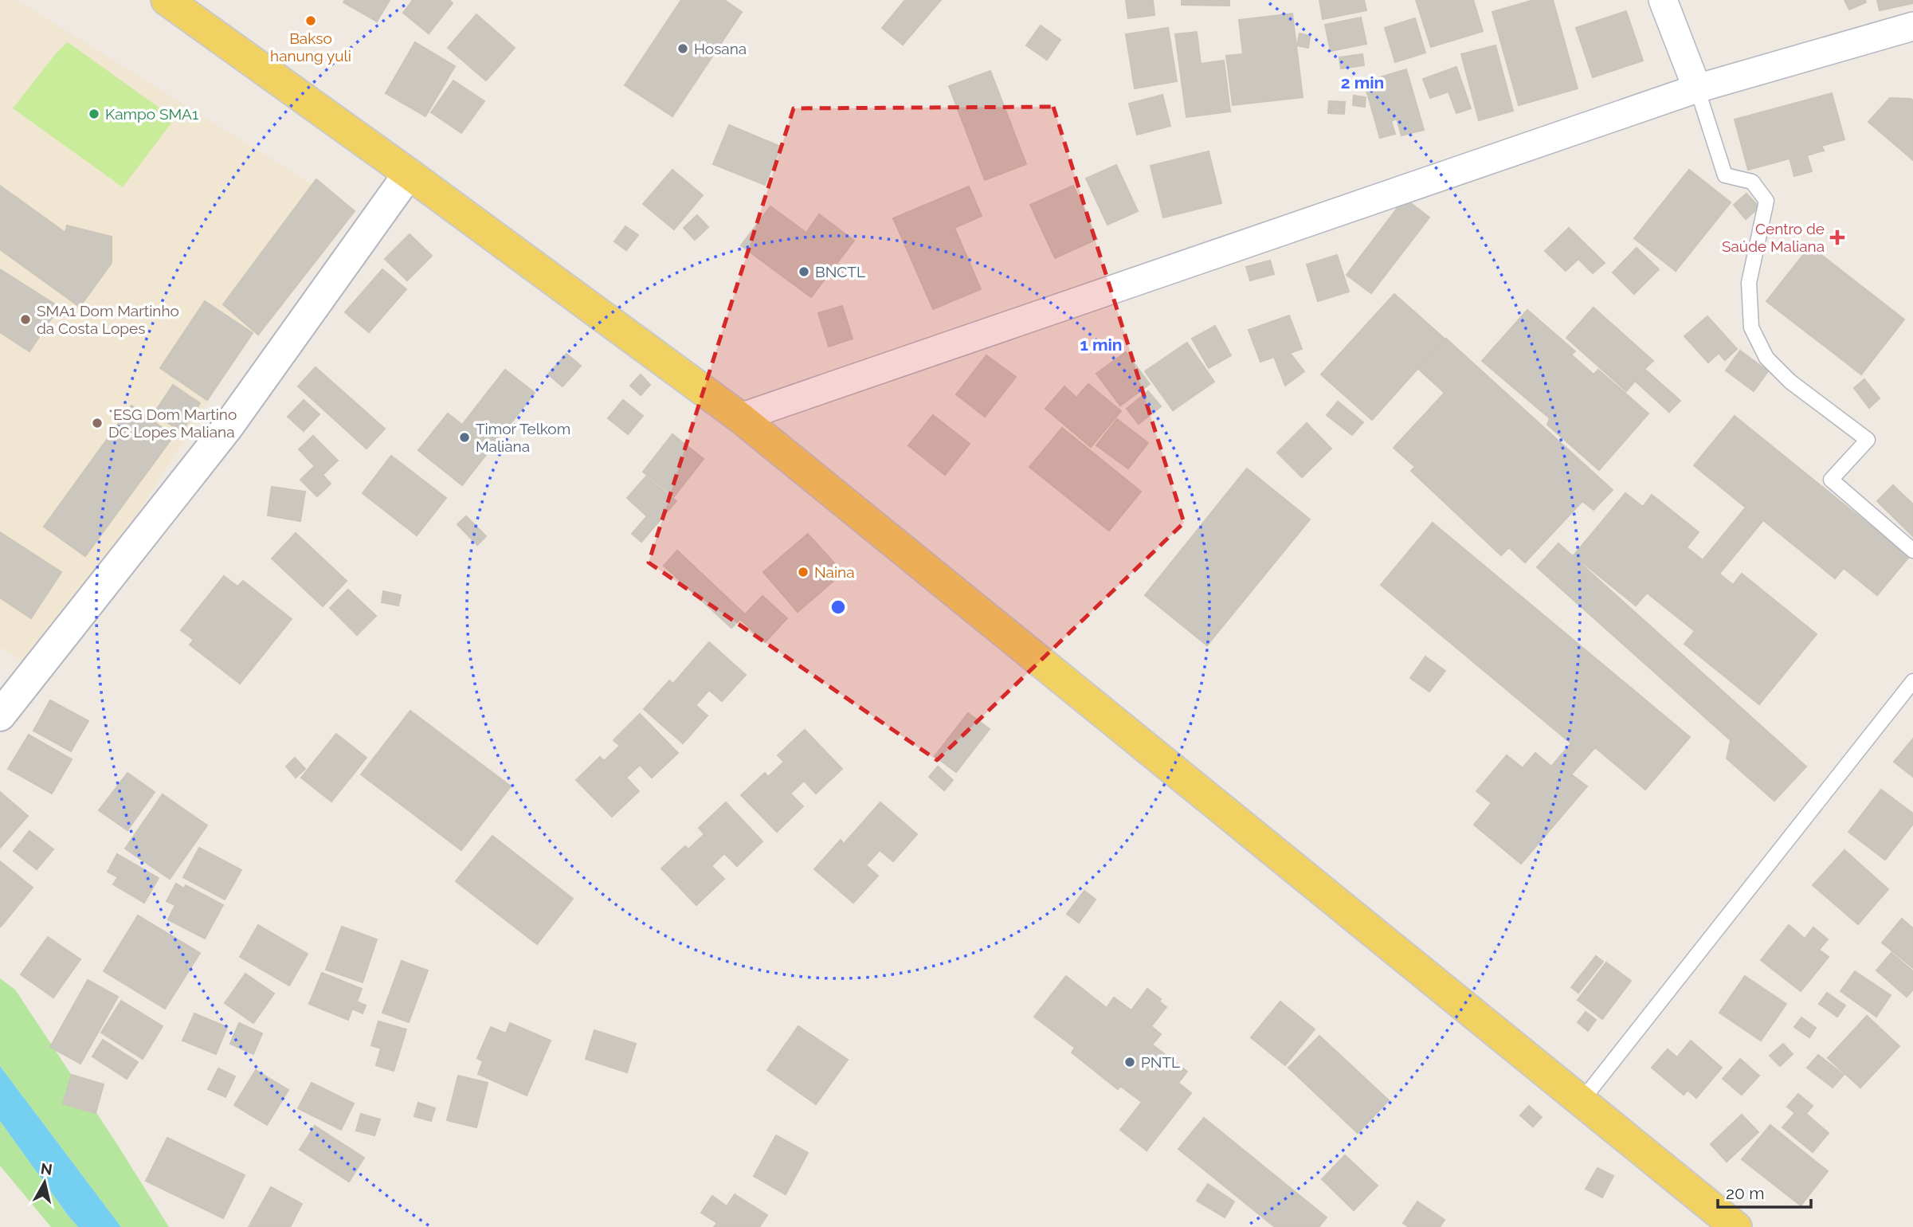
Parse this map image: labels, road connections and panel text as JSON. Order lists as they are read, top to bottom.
{
  "places": {
    "other": [
      "Bakso hanung yuli",
      "Hosana",
      "Kampo SMA1",
      "BNCTL",
      "SMA1 Dom Martinho da Costa Lopes",
      "*ESG Dom Martino DC Lopes Maliana",
      "Timor Telkom Maliana",
      "Naina",
      "PNTL"
    ],
    "health": ["Centro de Saúde Maliana"]
  },
  "scale_bar": "20 m",
  "north": "top",
  "rings": ["2 min", "1 min"]
}
